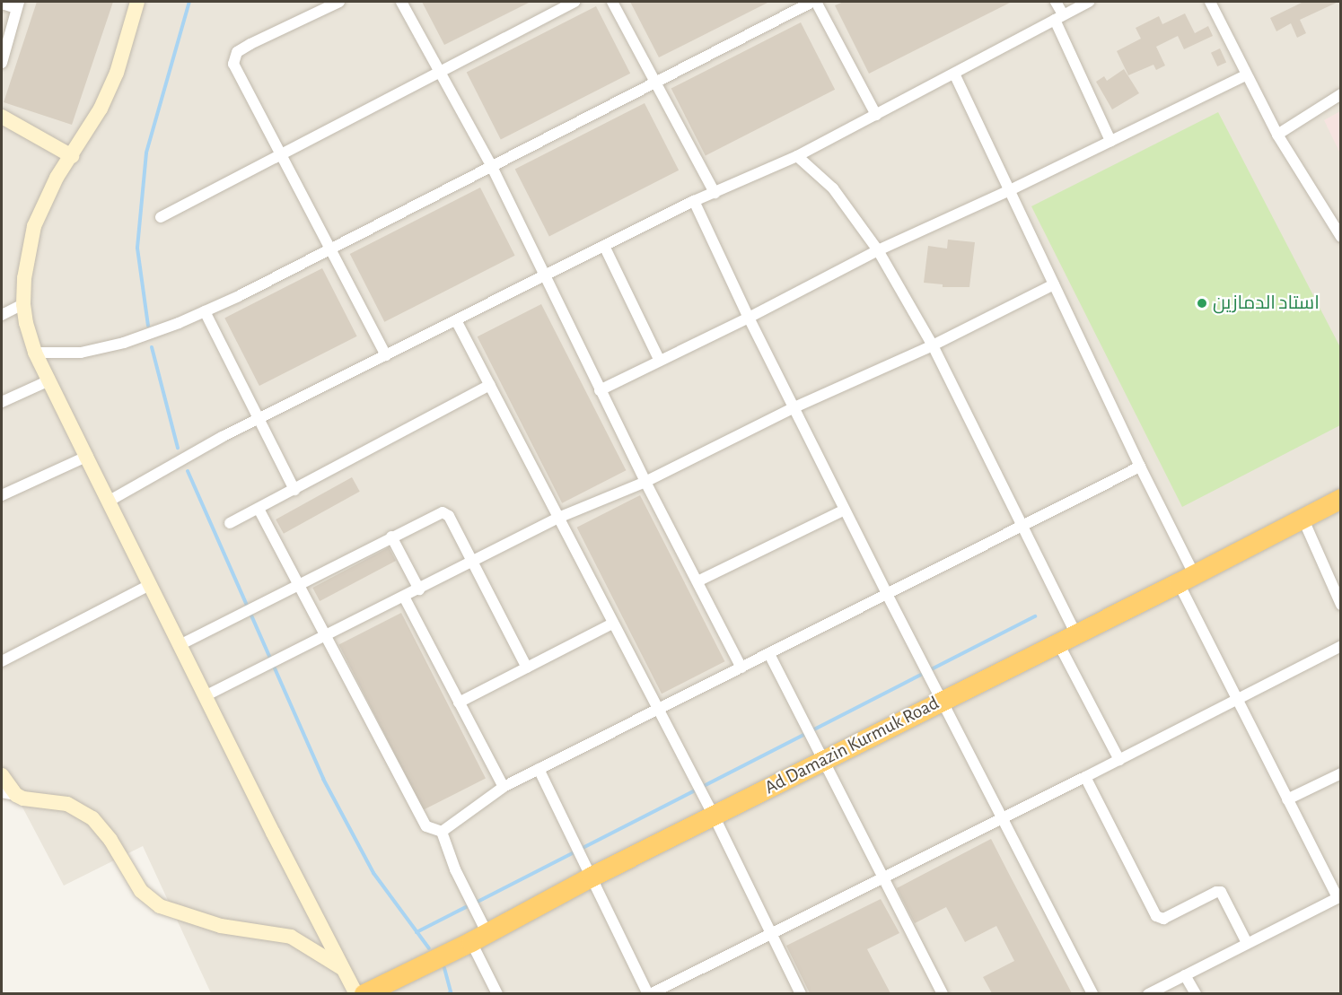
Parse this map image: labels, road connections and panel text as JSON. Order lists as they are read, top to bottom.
{
  "streets": {
    "highway": ["Ad Damazin Kurmuk Road"]
  },
  "places": ["استاد الدمازين"]
}
